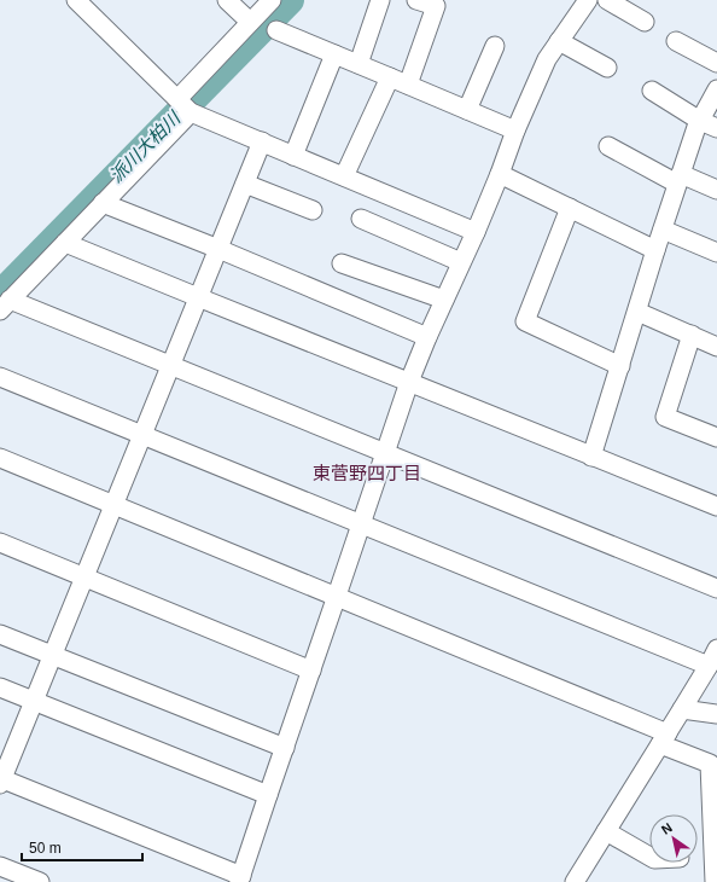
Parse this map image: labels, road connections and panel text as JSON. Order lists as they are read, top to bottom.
{
  "districts": ["東菅野四丁目"],
  "water": ["派川大柏川"],
  "scale_bar": "50 m",
  "north": "top left"
}
